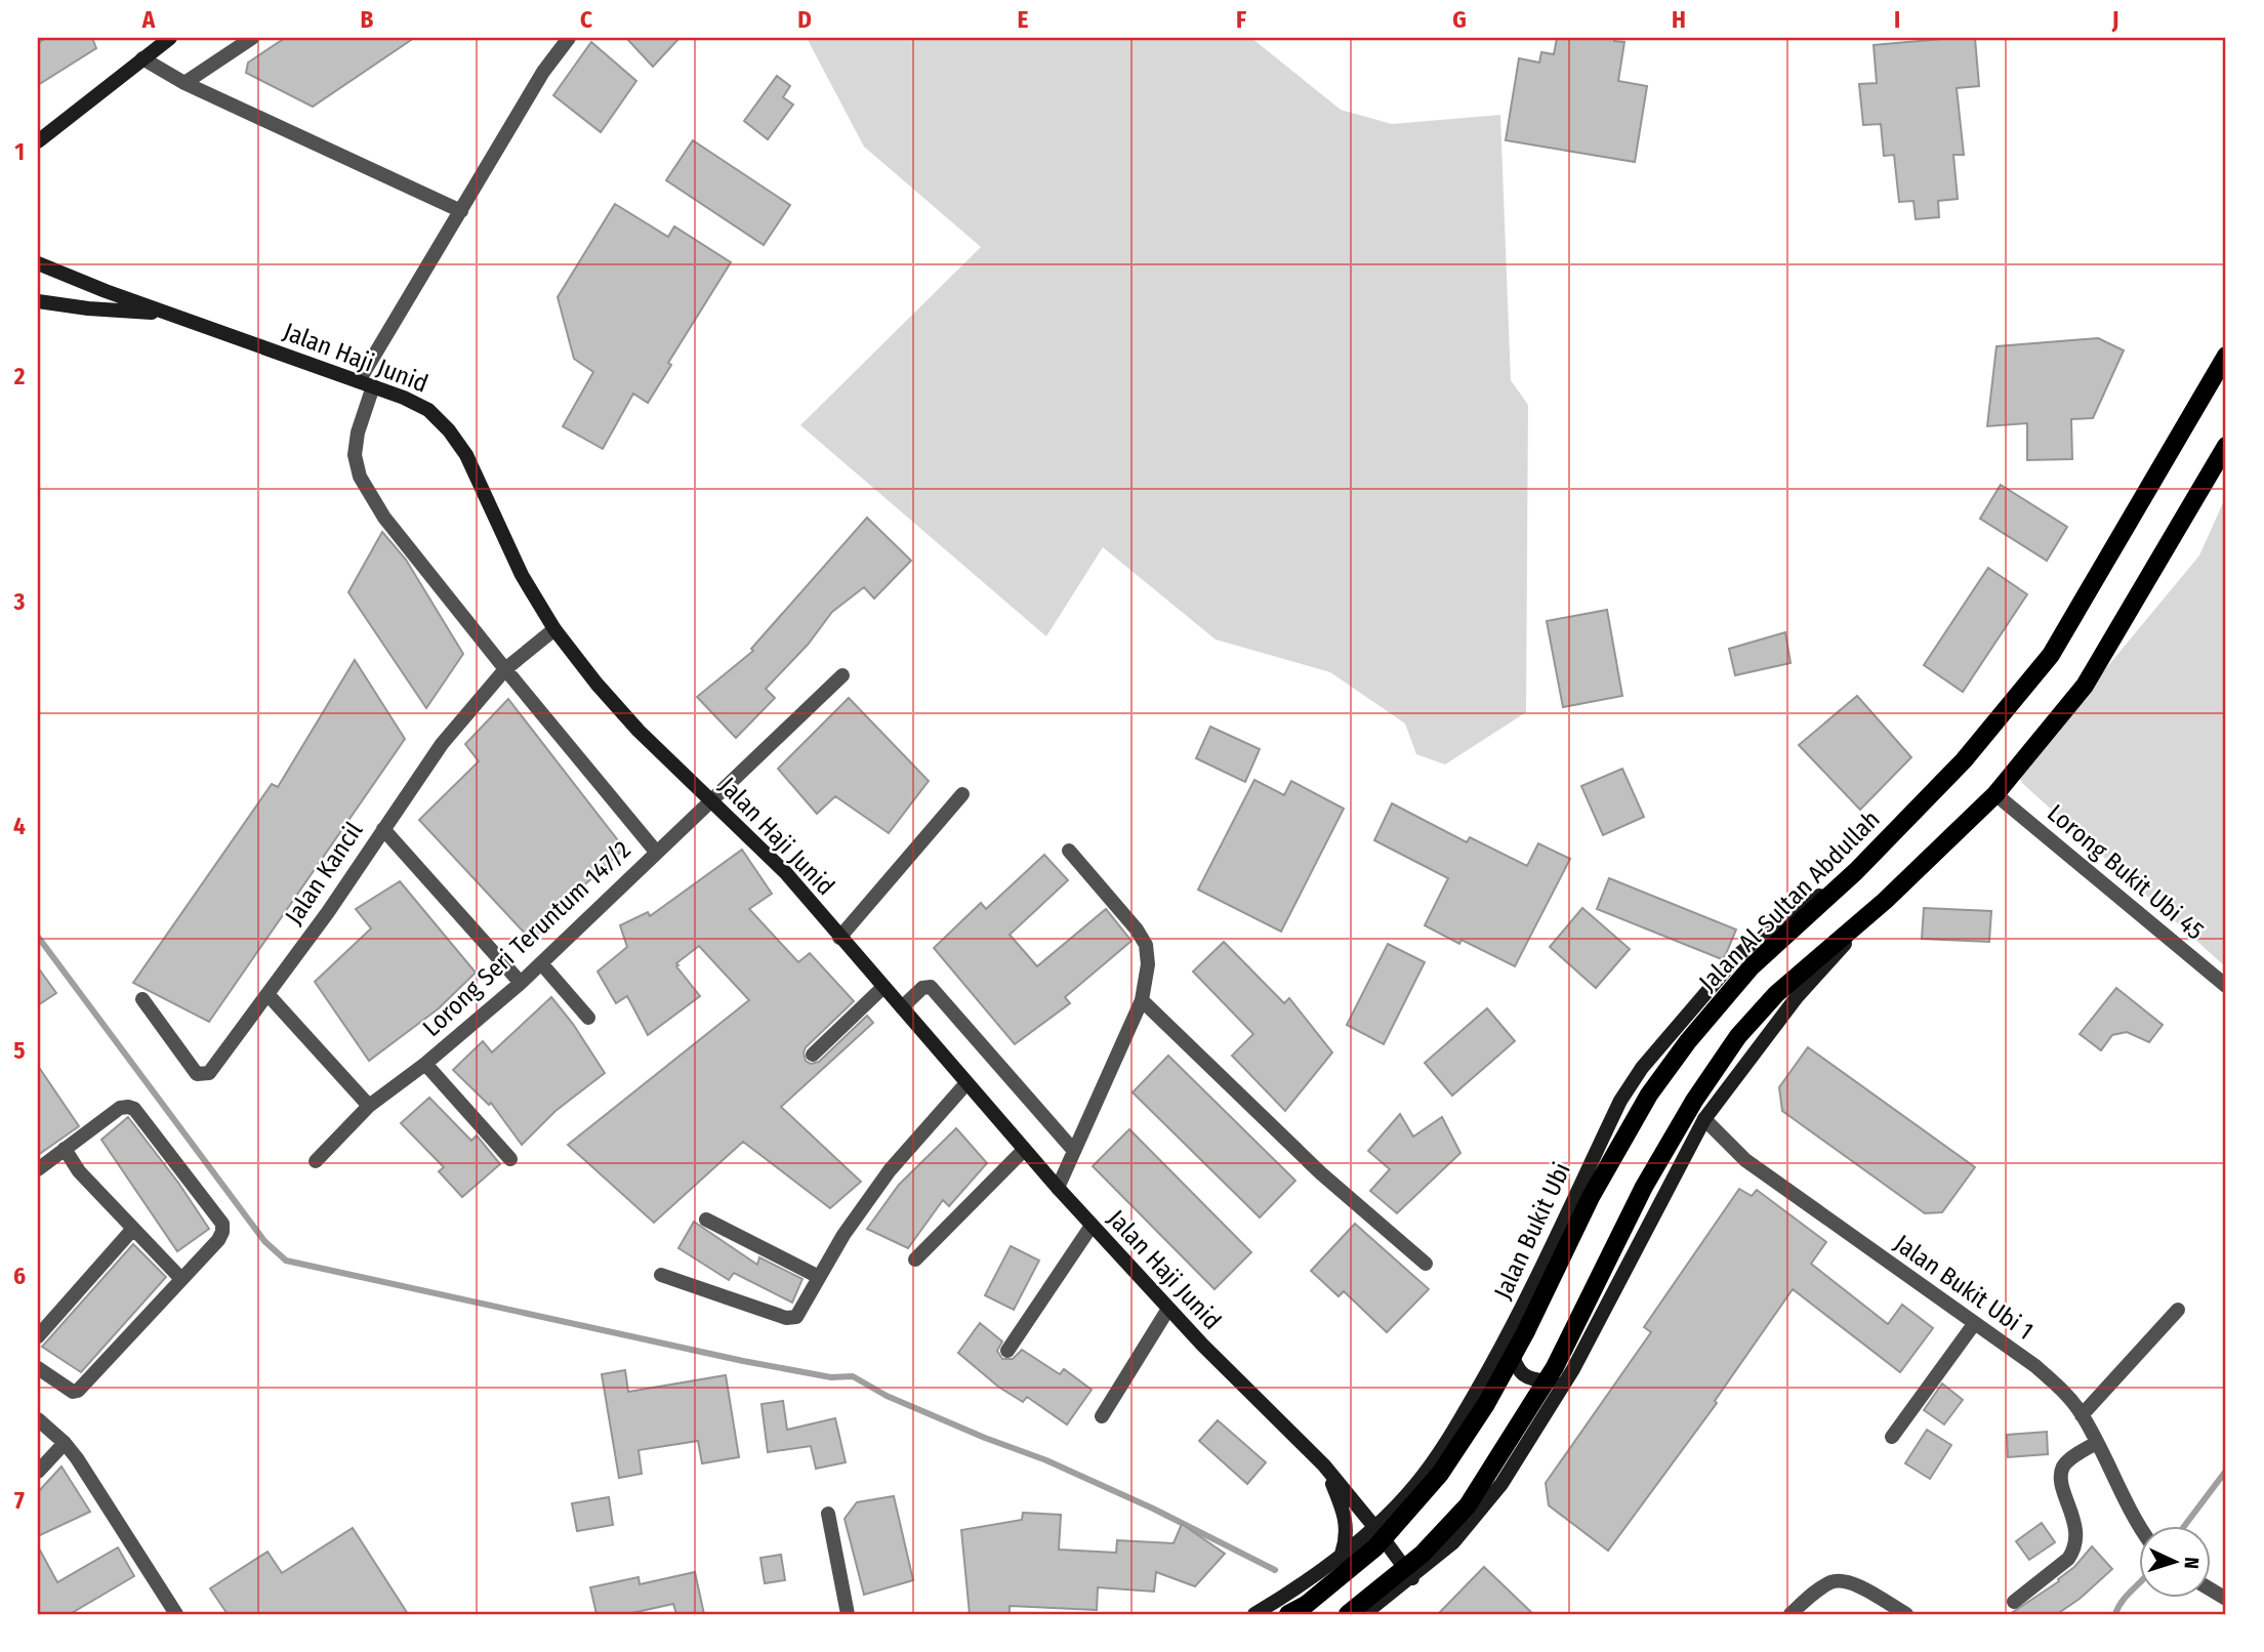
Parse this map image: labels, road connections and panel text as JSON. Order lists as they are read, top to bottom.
{
  "streets": {
    "main road": ["Jalan Al-Sultan Abdullah"],
    "street": [
      "Jalan Haji Junid",
      "Lorong Bukit Ubi 45",
      "Jalan Kancil",
      "Lorong Seri Teruntum 147/2",
      "Jalan Bukit Ubi",
      "Jalan Bukit Ubi 1"
    ]
  },
  "crossings": [
    ["Jalan Haji Junid", "Jalan Kancil"],
    ["Jalan Haji Junid", "Lorong Seri Teruntum 147/2"],
    ["Jalan Haji Junid", "Jalan Bukit Ubi"],
    ["Jalan Al-Sultan Abdullah", "Jalan Bukit Ubi"]
  ],
  "north": "right",
  "grid": {
    "columns": [
      "A",
      "B",
      "C",
      "D",
      "E",
      "F",
      "G",
      "H",
      "I",
      "J"
    ],
    "rows": [
      "1",
      "2",
      "3",
      "4",
      "5",
      "6",
      "7"
    ]
  }
}
